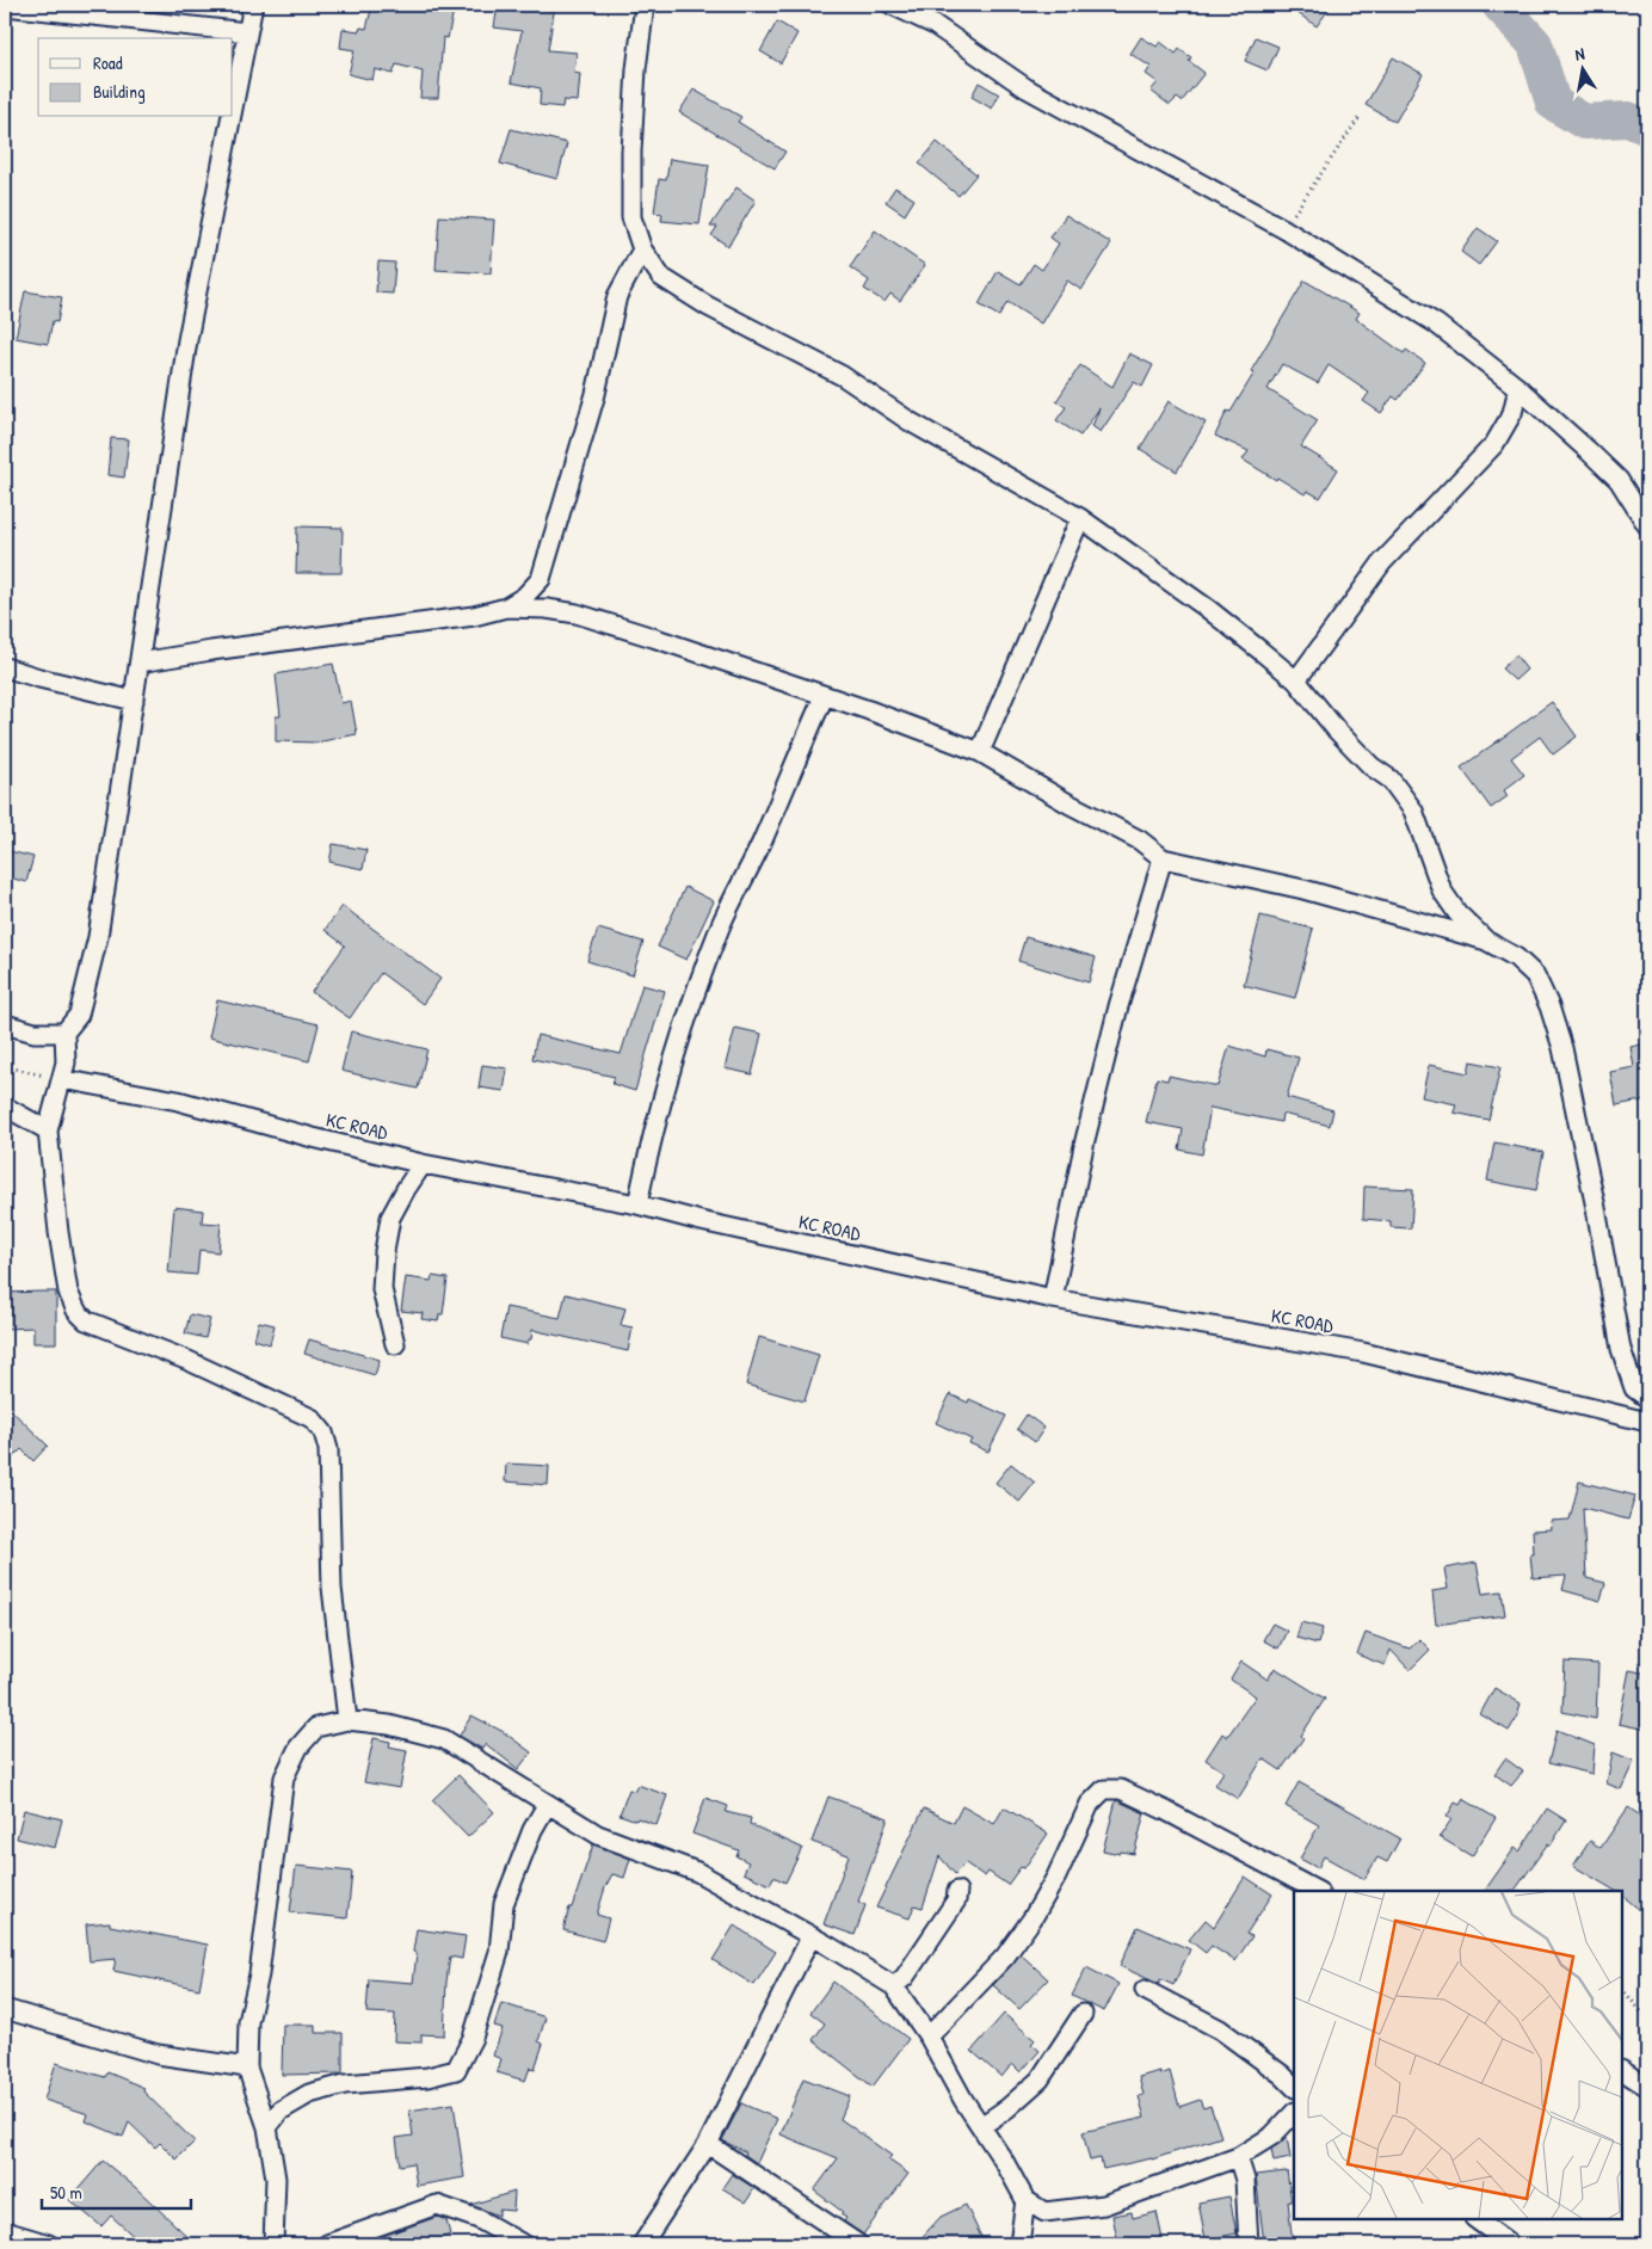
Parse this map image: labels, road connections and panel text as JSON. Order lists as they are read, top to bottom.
{
  "streets": {
    "street": ["KC ROAD"]
  },
  "legend": ["Road", "Building"],
  "scale_bar": "50 m",
  "north": "top"
}
